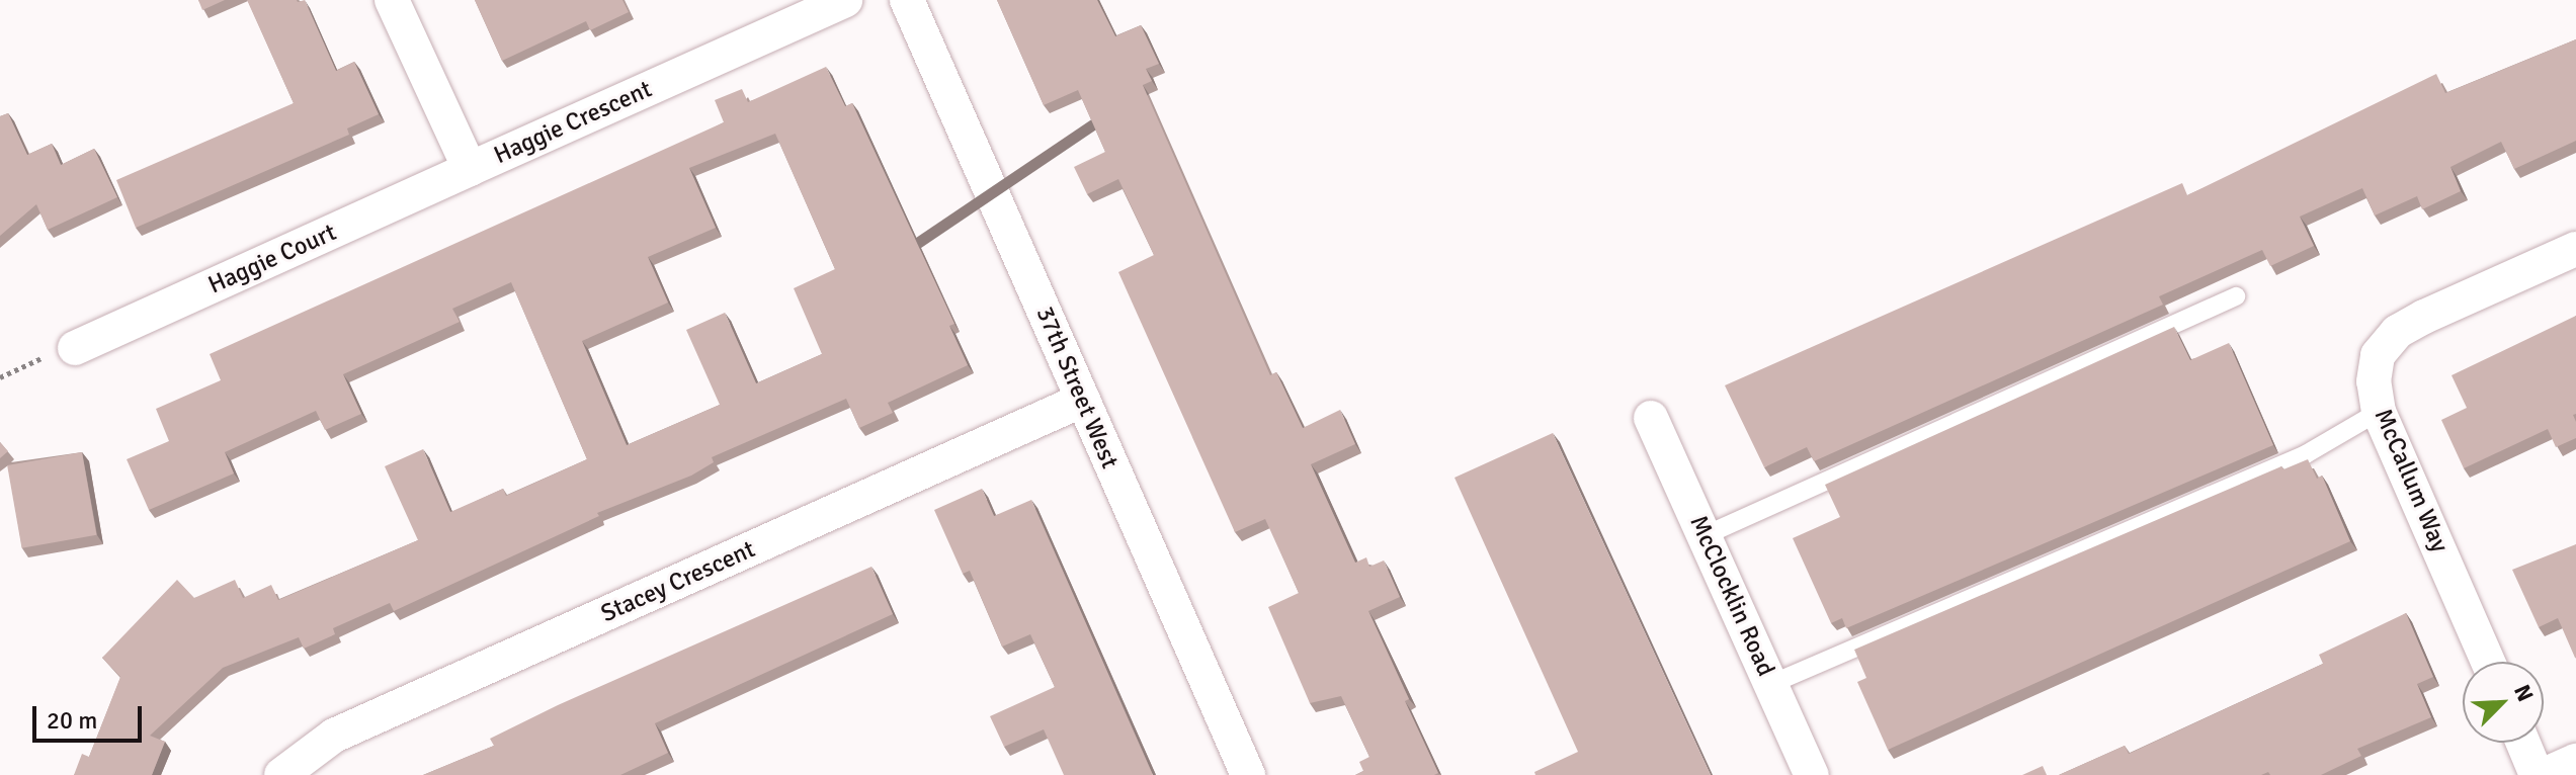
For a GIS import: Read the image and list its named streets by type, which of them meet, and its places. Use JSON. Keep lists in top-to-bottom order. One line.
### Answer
{"streets":{"street":["Haggie Crescent","Haggie Court","37th Street West","McCallum Way","Stacey Crescent","McClocklin Road"]},"crossings":[["Haggie Crescent","Haggie Court"],["37th Street West","Stacey Crescent"]],"scale_bar":"20 m","north":"top right"}
